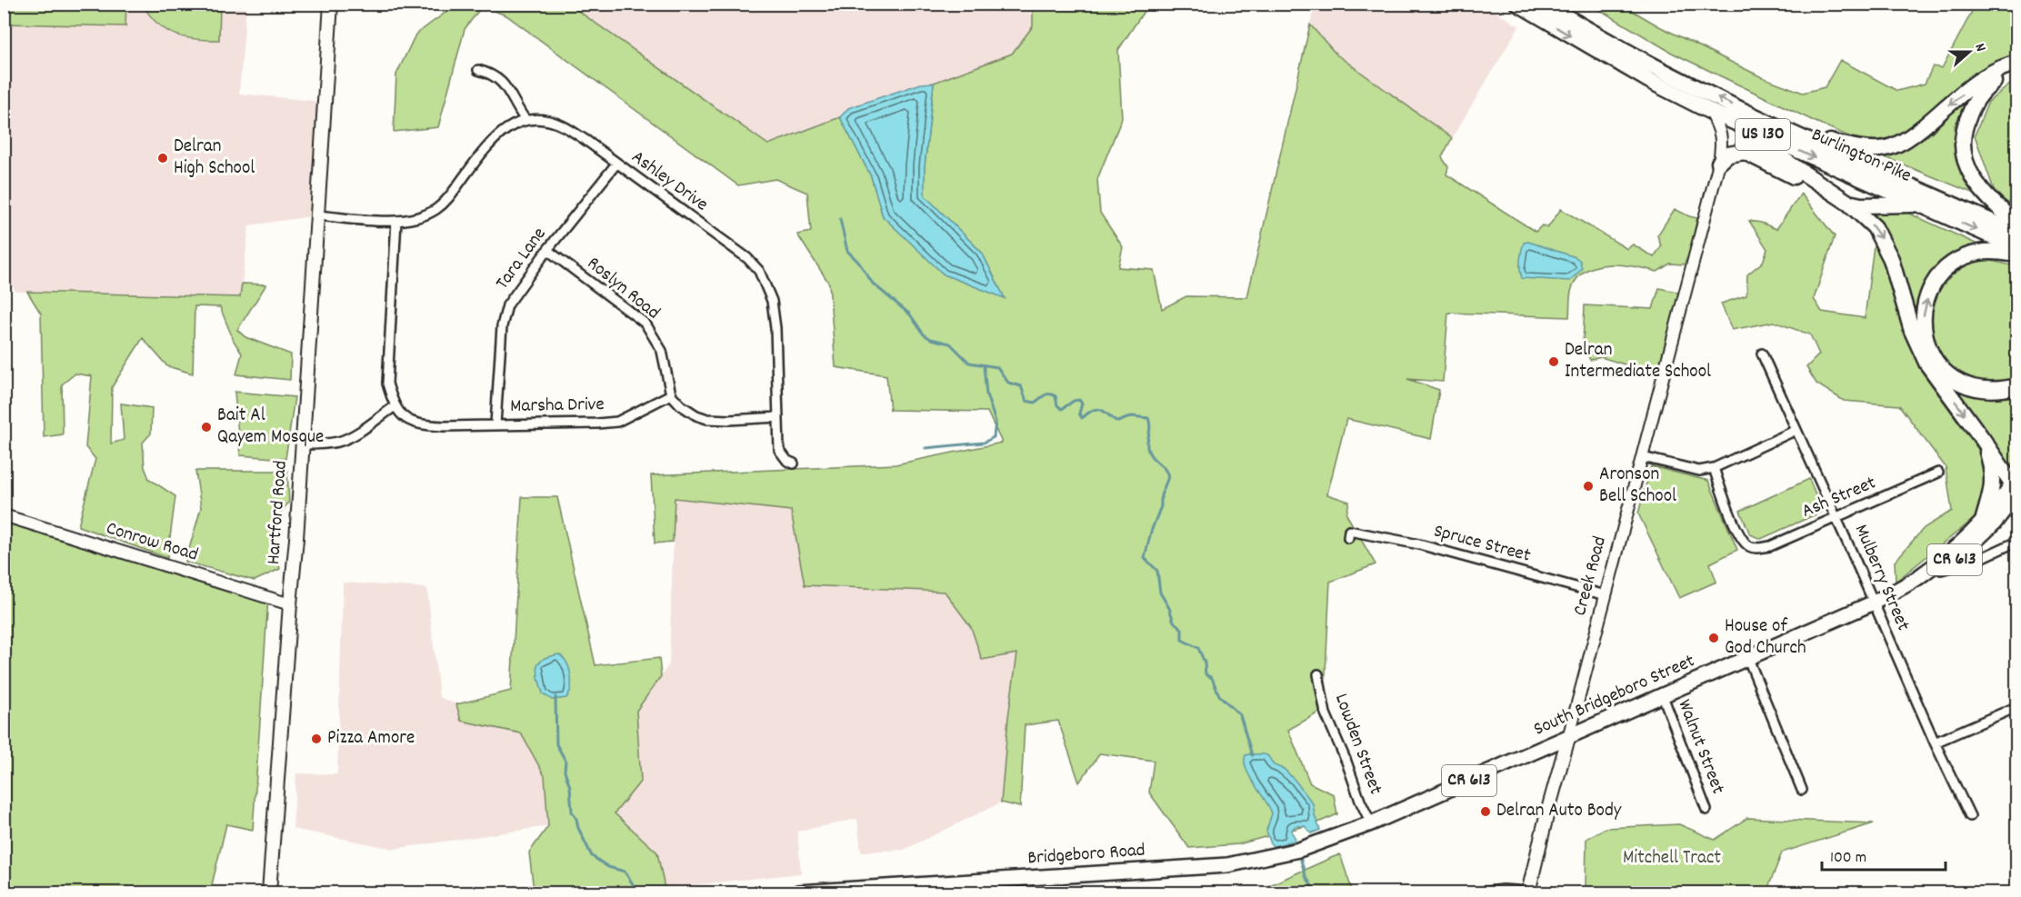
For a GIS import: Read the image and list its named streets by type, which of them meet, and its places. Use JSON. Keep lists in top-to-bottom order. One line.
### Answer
{"streets":{"highway":["US 130","Burlington Pike"],"main road":["Hartford Road","CR 613","Creek Road","South Bridgeboro Street","Bridgeboro Road"],"street":["Ashley Drive","Tara Lane","Roslyn Road","Marsha Drive","Ash Street","Conrow Road","Spruce Street","Mulberry Street","Lowden Street","Walnut Street"]},"crossings":[["Burlington Pike","Creek Road"],["Ashley Drive","Tara Lane"],["Tara Lane","Roslyn Road"],["Tara Lane","Marsha Drive"],["Roslyn Road","Marsha Drive"],["Ash Street","Mulberry Street"],["Hartford Road","Conrow Road"],["Spruce Street","Creek Road"],["Creek Road","South Bridgeboro Street"],["Mulberry Street","South Bridgeboro Street"],["South Bridgeboro Street","Lowden Street"],["South Bridgeboro Street","Walnut Street"],["South Bridgeboro Street","Bridgeboro Road"],["Lowden Street","Bridgeboro Road"]],"parks":["Mitchell Tract"],"places":["Delran High School","Delran Intermediate School","Bait Al Qayem Mosque","Aronson Bell School","House of God Church","Pizza Amore","Delran Auto Body"],"scale_bar":"100 m","north":"right"}
